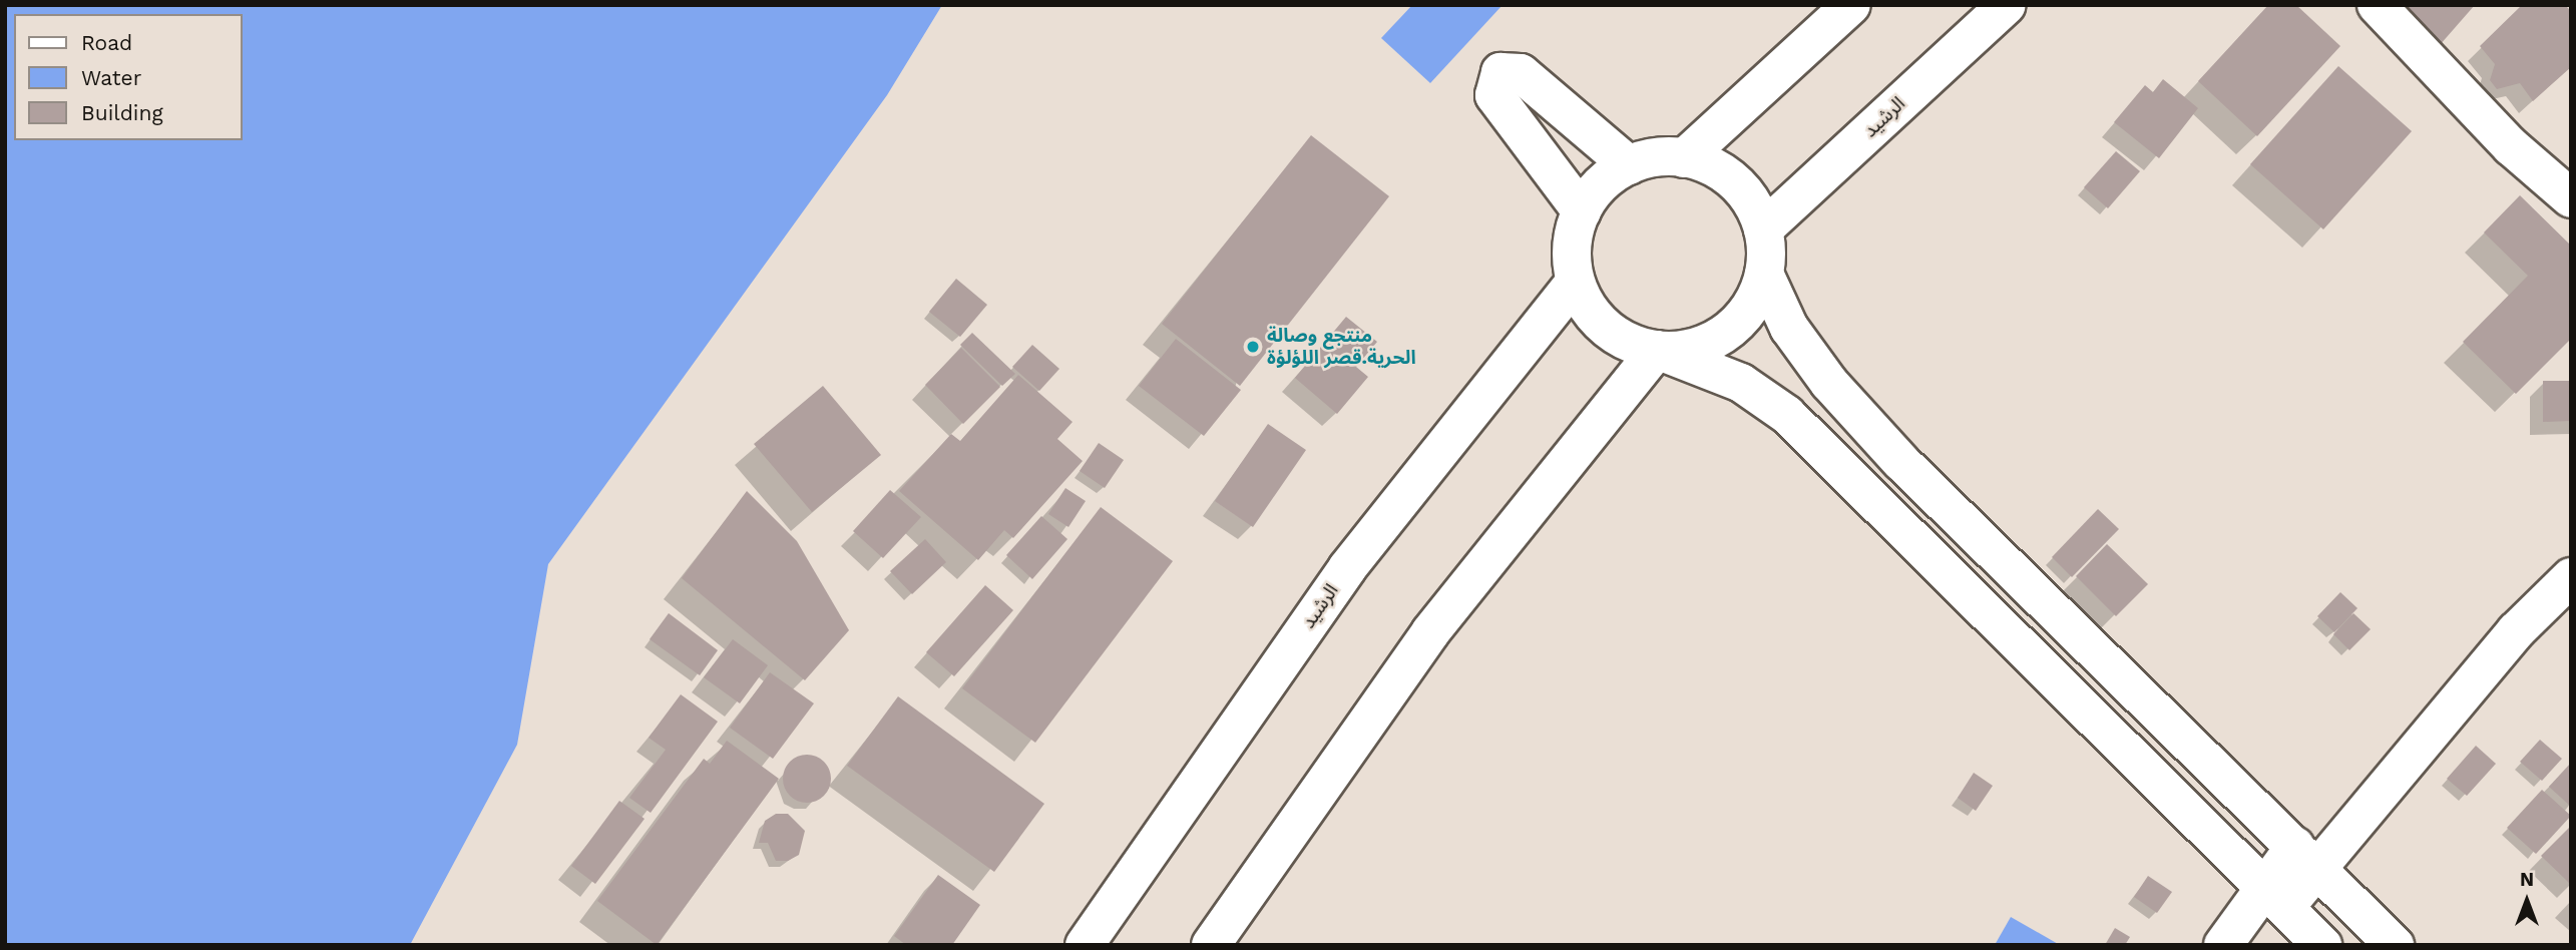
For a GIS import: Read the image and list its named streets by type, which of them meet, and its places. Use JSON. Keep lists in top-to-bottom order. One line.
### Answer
{"streets":{"street":["الرشيد"]},"places":["منتجع وصالة الحرية.قصر اللؤلؤة"],"legend":["Road","Water","Building"],"north":"top"}
